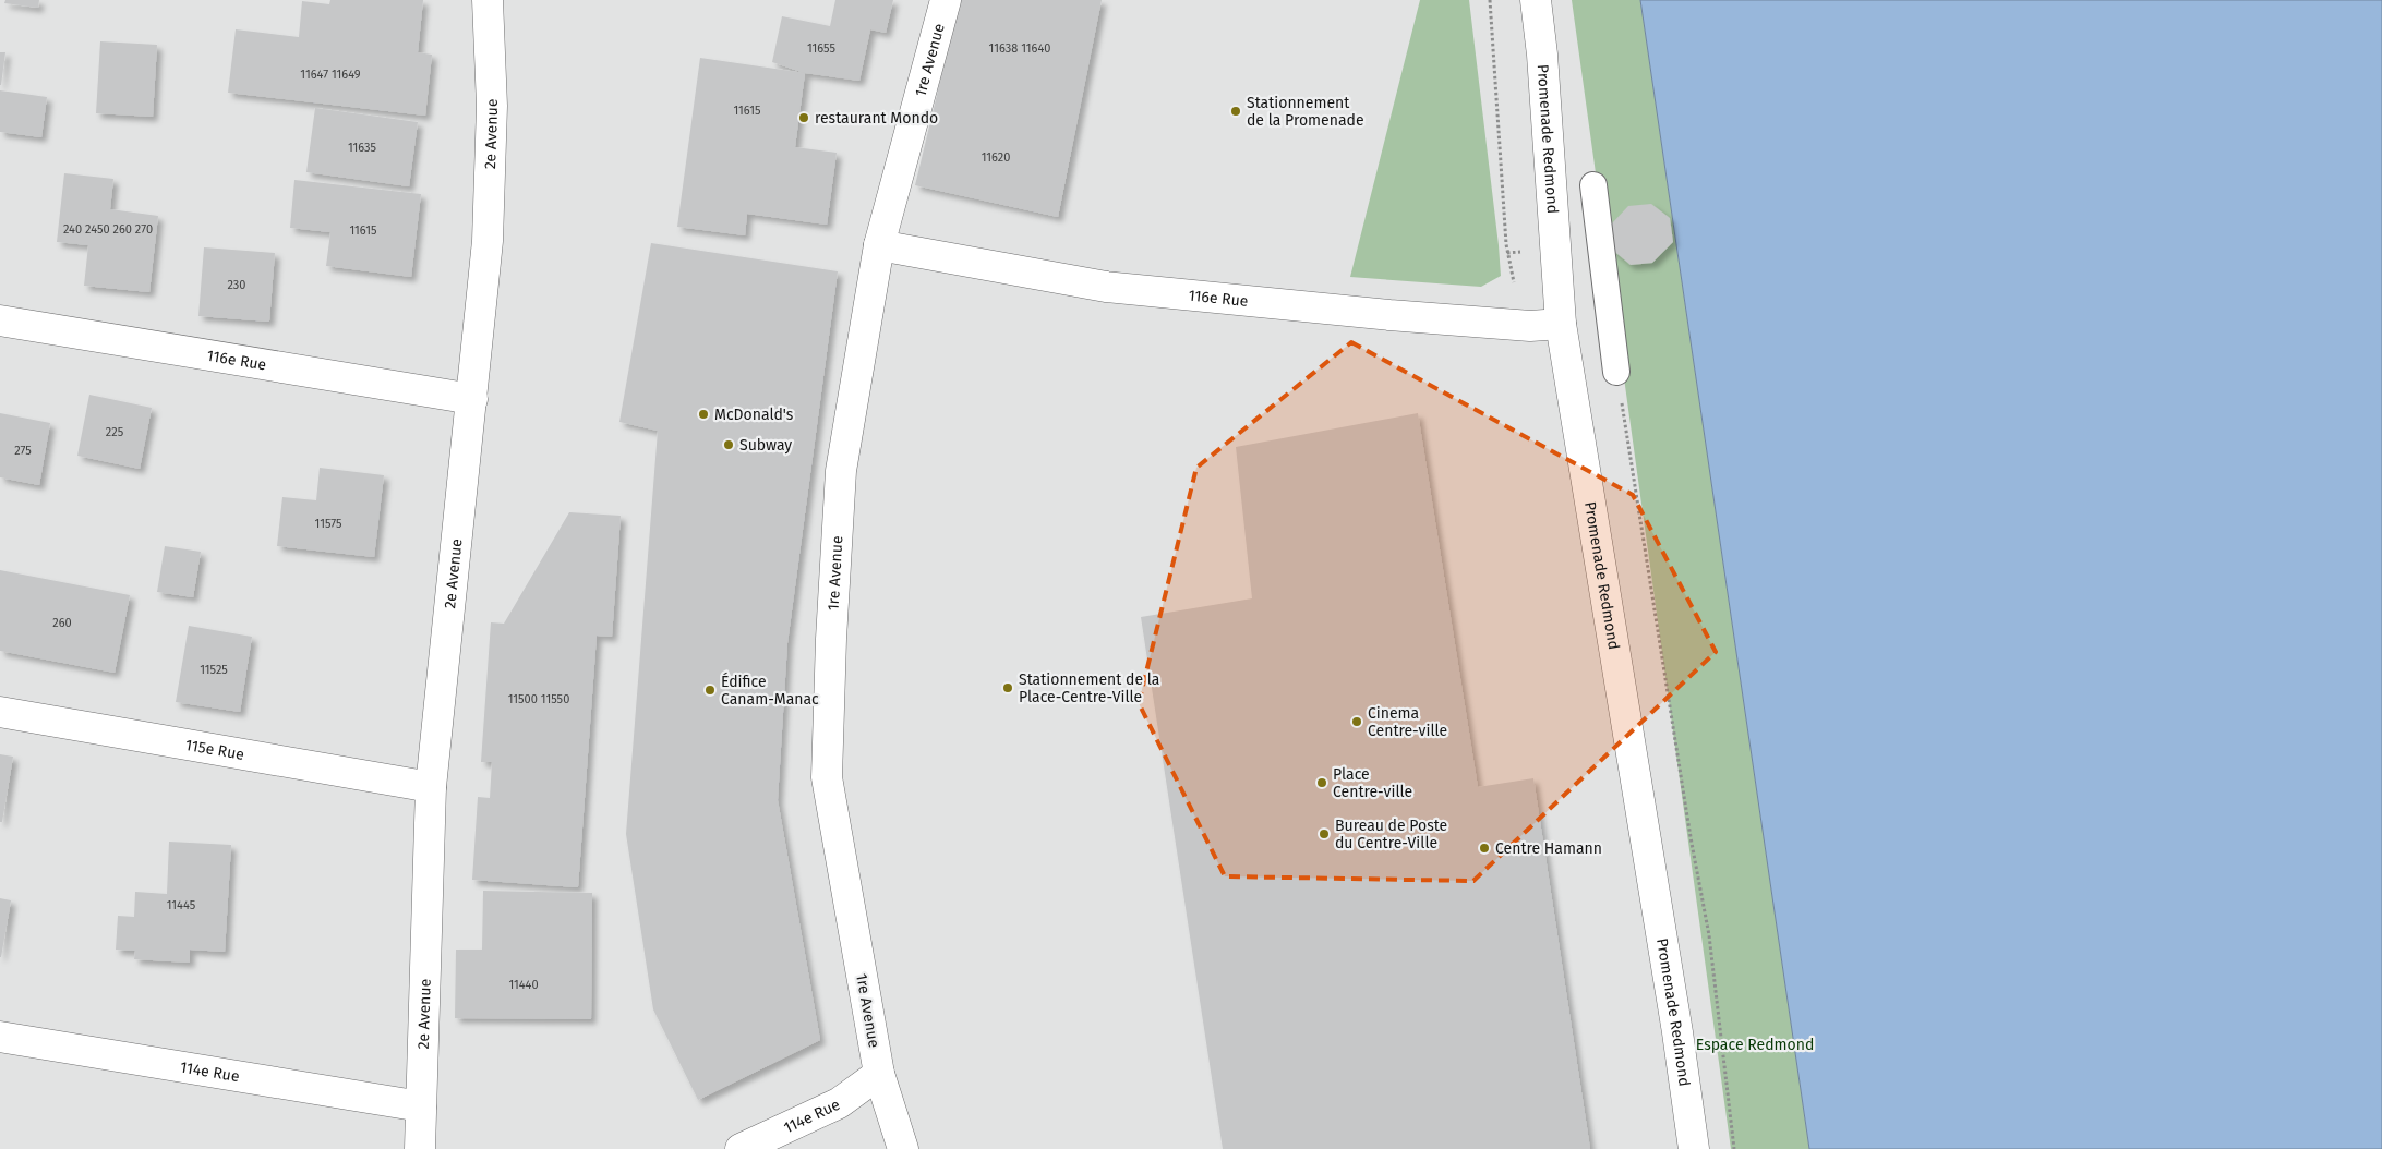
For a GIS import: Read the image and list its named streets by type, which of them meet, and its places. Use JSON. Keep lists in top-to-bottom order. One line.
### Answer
{"streets":{"street":["1re Avenue","2e Avenue","Promenade Redmond","116e Rue","115e Rue","114e Rue"]},"crossings":[["1re Avenue","116e Rue"],["1re Avenue","114e Rue"],["2e Avenue","116e Rue"],["2e Avenue","115e Rue"],["2e Avenue","114e Rue"],["Promenade Redmond","116e Rue"]],"parks":["Espace Redmond"],"places":["Stationnement de la Promenade","restaurant Mondo","McDonald's","Subway","Stationnement de la Place-Centre-Ville","Édifice Canam-Manac","Cinema Centre-ville","Place Centre-ville","Bureau de Poste du Centre-Ville","Centre Hamann"],"house_numbers":["11655","11638 11640","11647 11649","11615","11635","11620","240 2450 260 270","11615","230","225","275","11575","260","11525","11500 11550","11445","11440"]}
